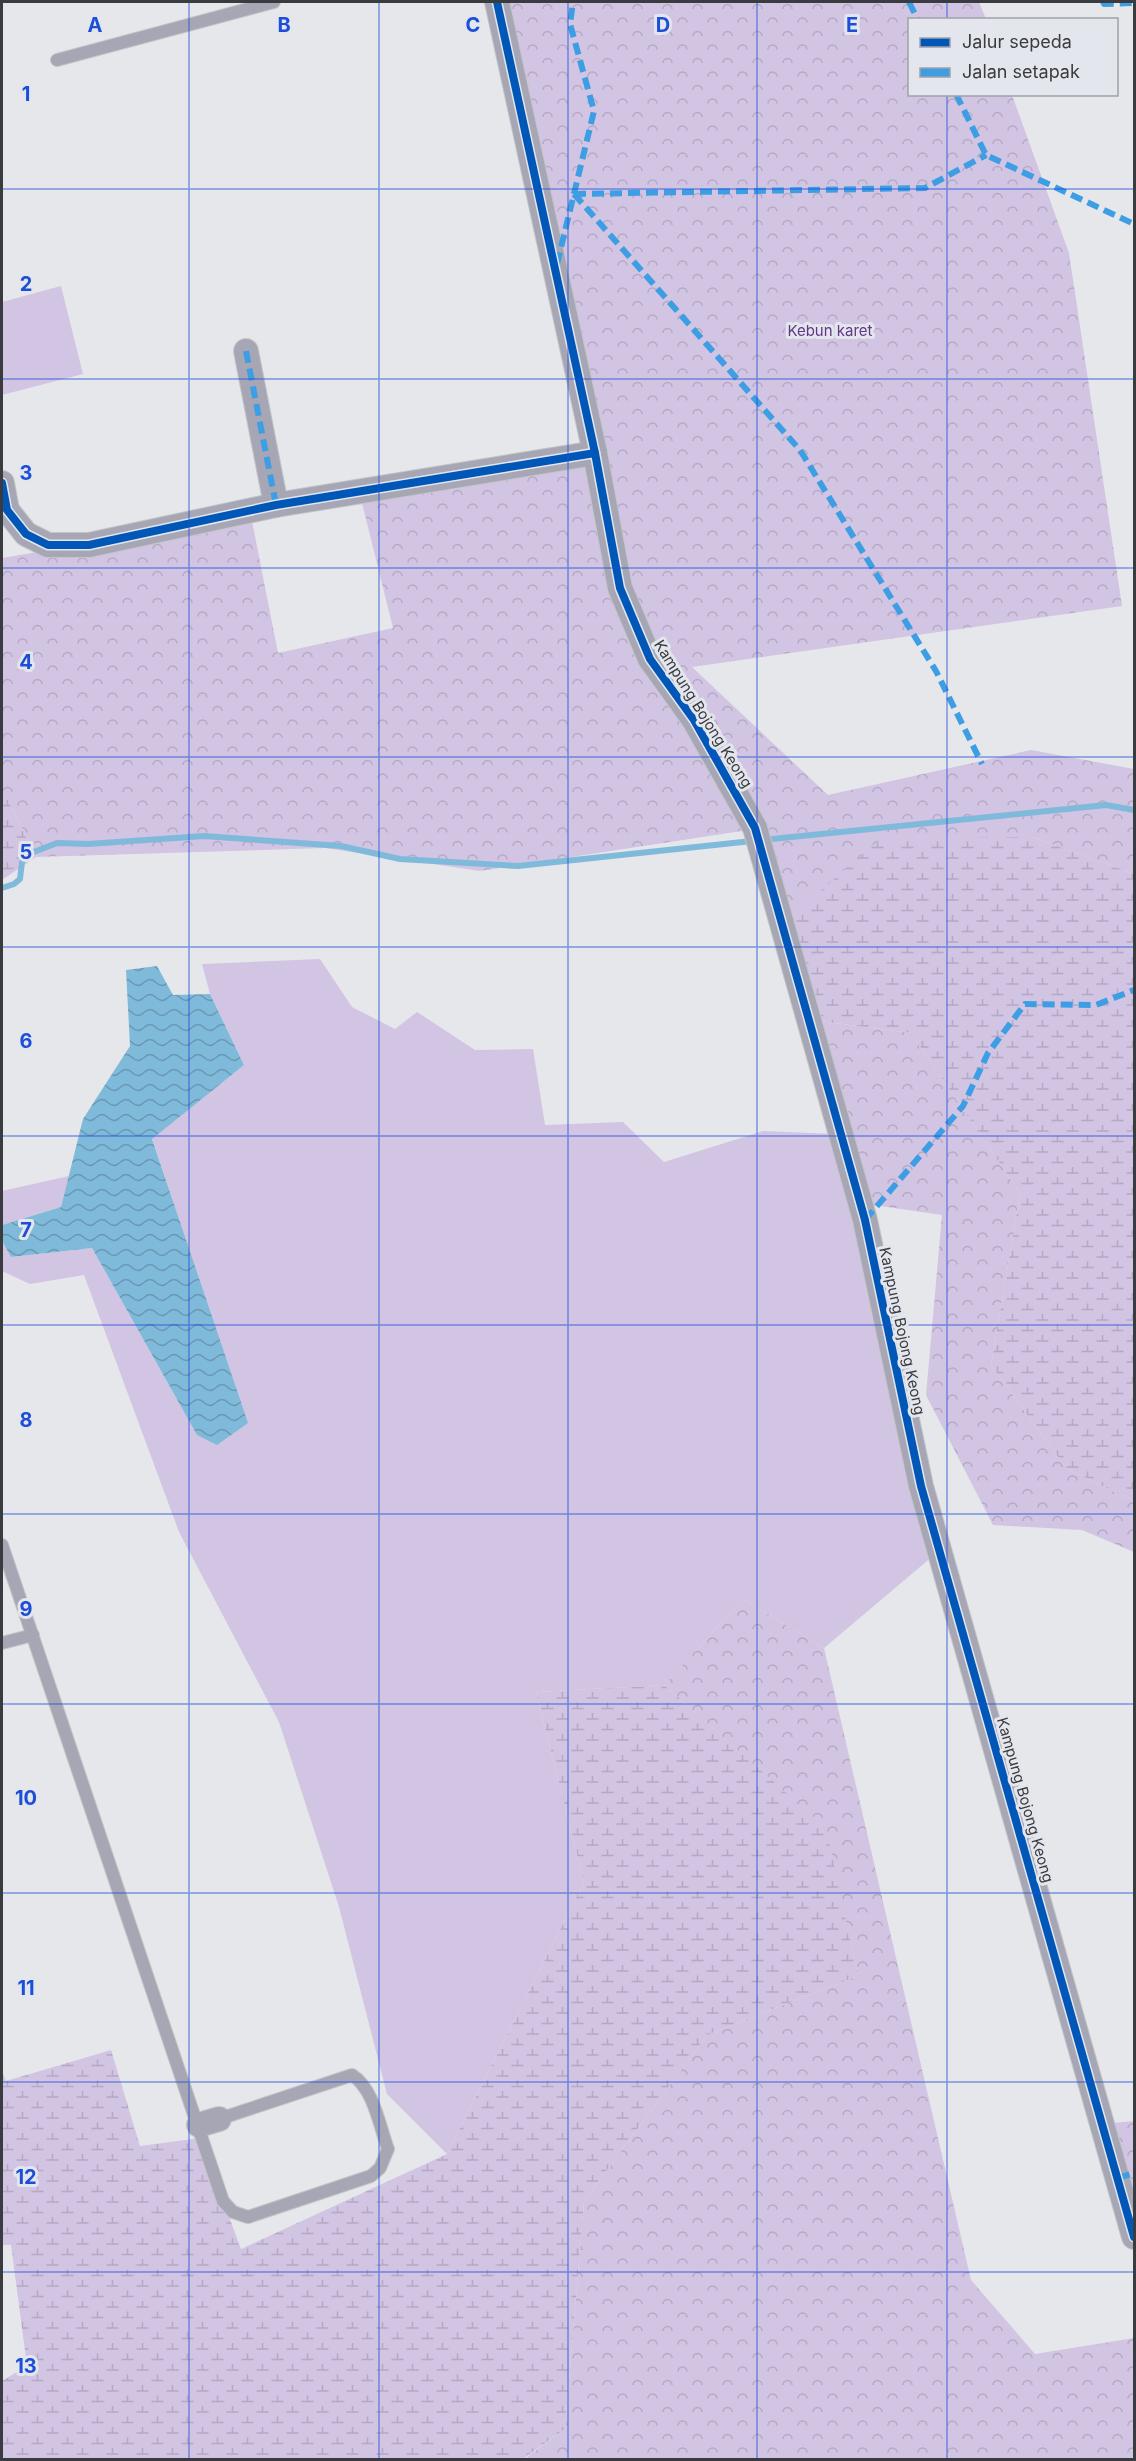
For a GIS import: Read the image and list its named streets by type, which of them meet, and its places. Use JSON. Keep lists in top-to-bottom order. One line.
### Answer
{"streets":{"street":["Kampung Bojong Keong"]},"parks":["Kebun karet"],"legend":["Jalur sepeda","Jalan setapak"],"grid":{"columns":["A","B","C","D","E"],"rows":["1","2","3","4","5","6","7","8","9","10","11","12","13"]}}
